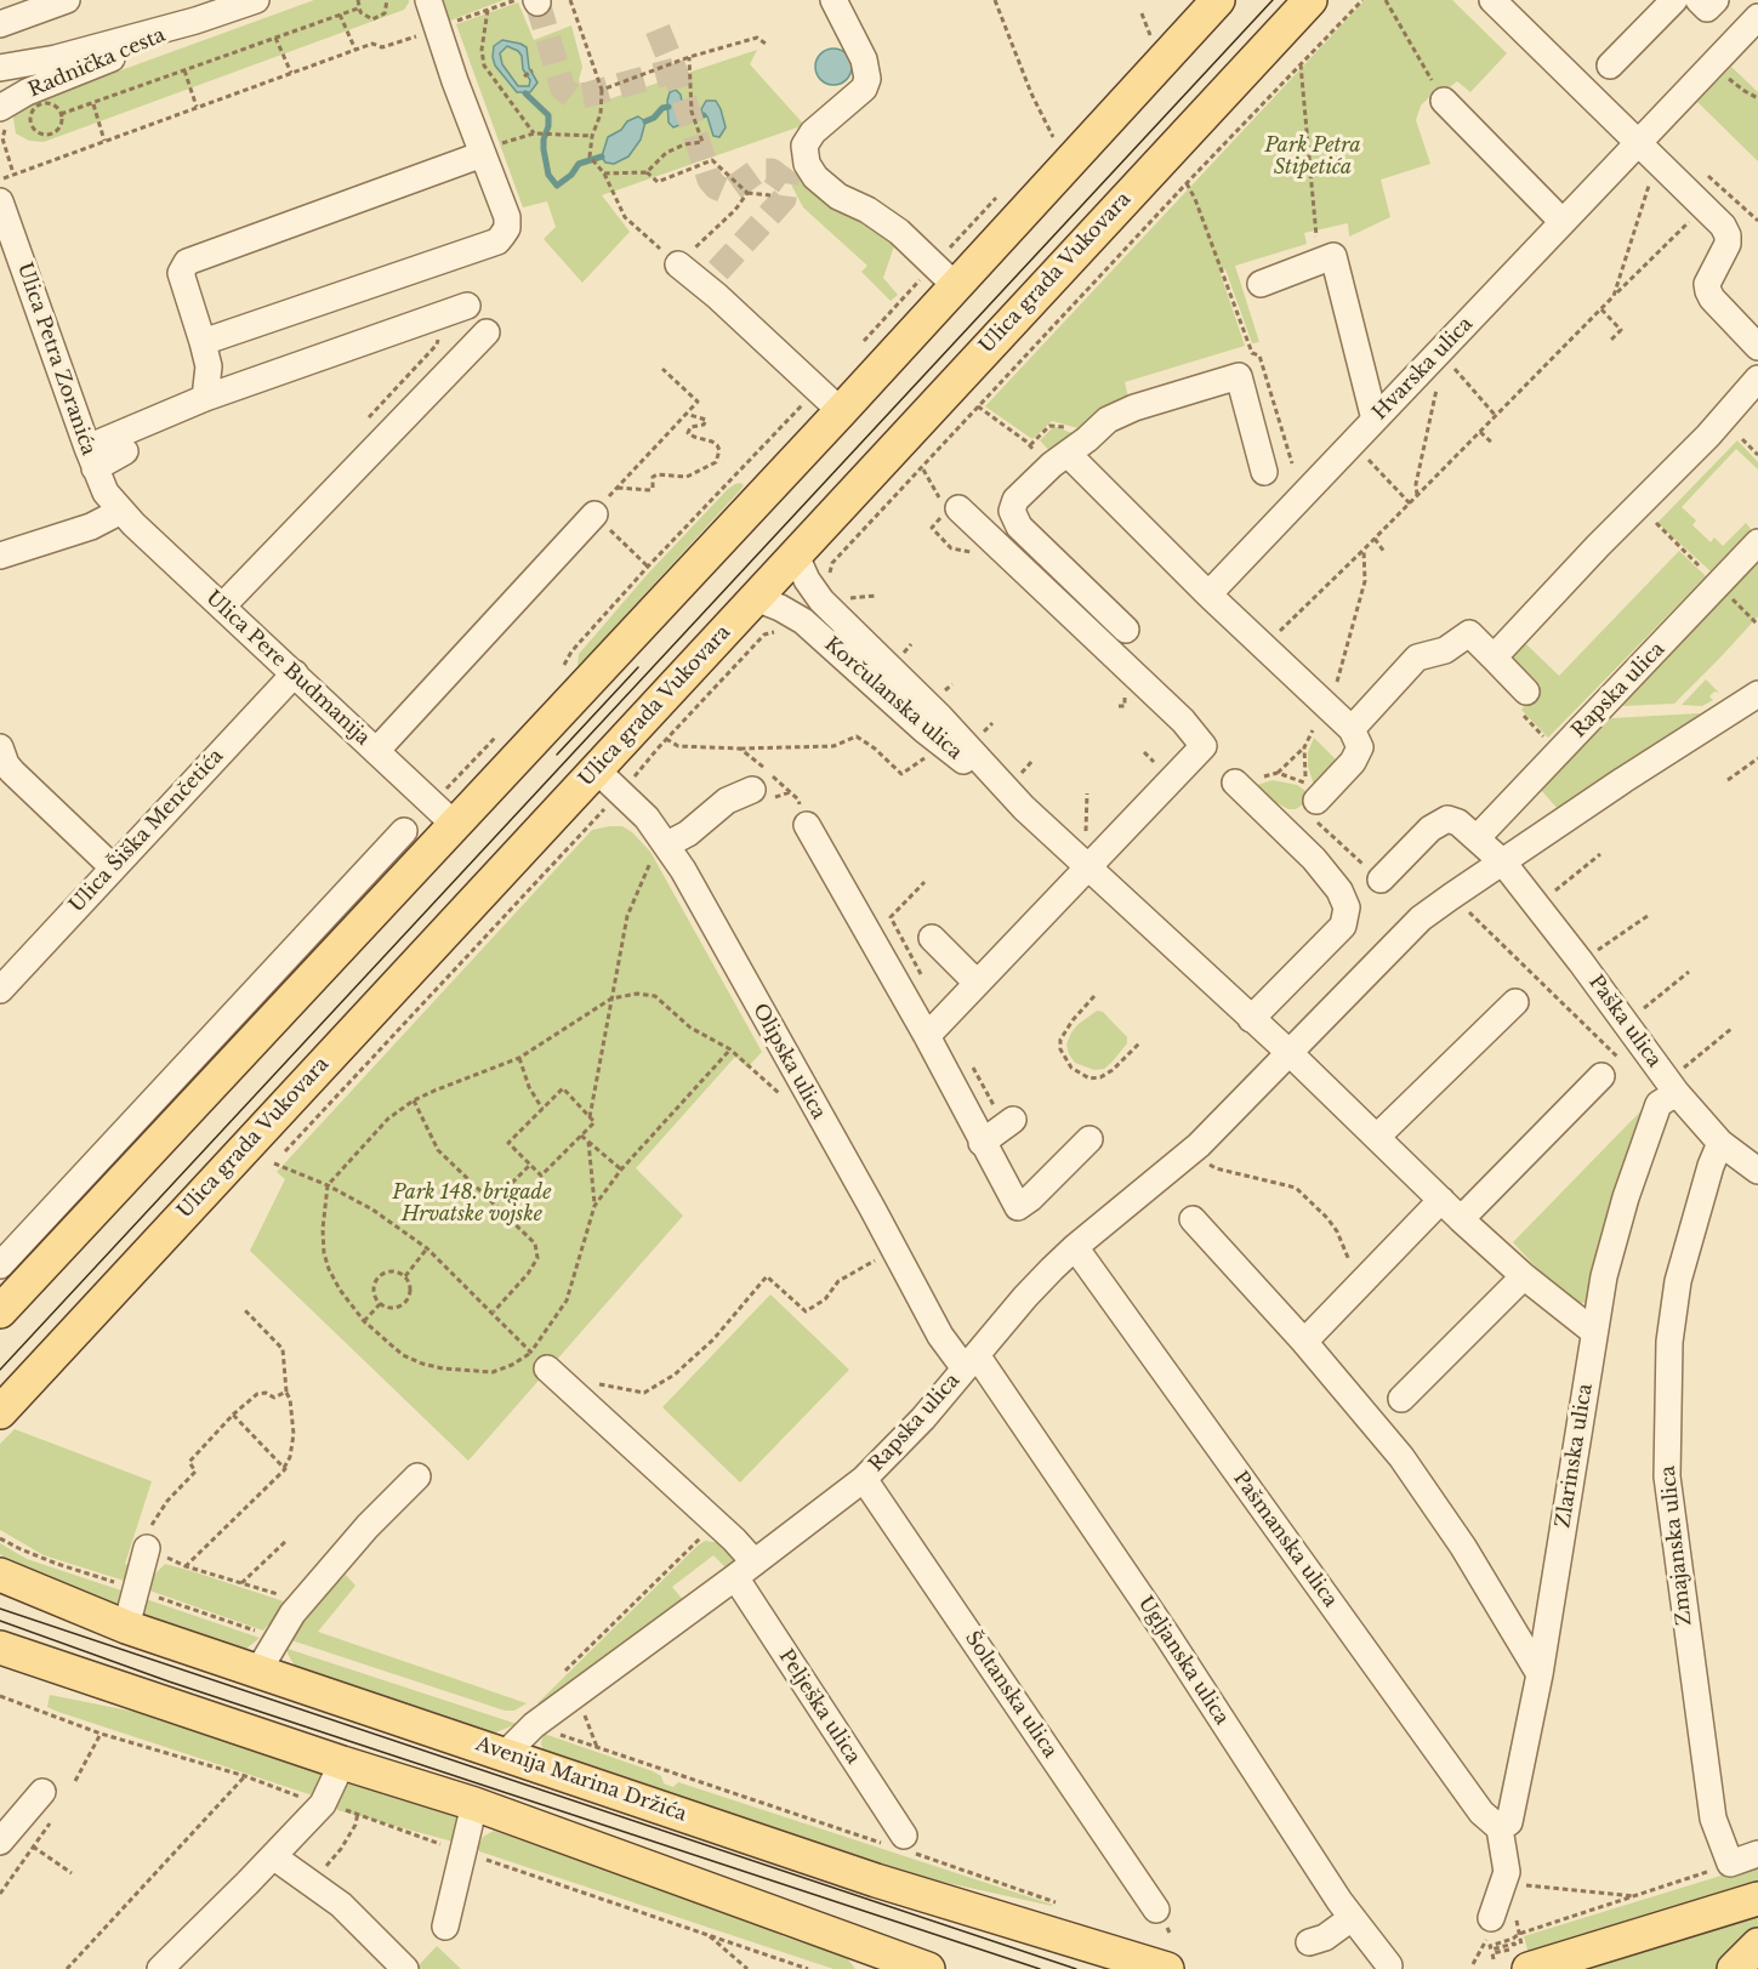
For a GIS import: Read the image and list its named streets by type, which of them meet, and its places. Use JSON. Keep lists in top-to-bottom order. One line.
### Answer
{"streets":{"main road":["Ulica grada Vukovara","Avenija Marina Držića"],"street":["Radnička cesta","Ulica Petra Zoranića","Hvarska ulica","Ulica Pere Budmanija","Rapska ulica","Korčulanska ulica","Ulica Šiška Menčetića","Paška ulica","Olipska ulica","Zlarinska ulica","Pašmanska ulica","Zmajanska ulica","Ugljanska ulica","Šoltanska ulica","Pelješka ulica"]},"crossings":[["Ulica grada Vukovara","Korčulanska ulica"],["Ulica grada Vukovara","Olipska ulica"],["Ulica Petra Zoranića","Ulica Pere Budmanija"],["Ulica Pere Budmanija","Ulica Šiška Menčetića"],["Rapska ulica","Korčulanska ulica"],["Rapska ulica","Paška ulica"],["Rapska ulica","Olipska ulica"],["Rapska ulica","Pašmanska ulica"],["Rapska ulica","Ugljanska ulica"],["Rapska ulica","Šoltanska ulica"],["Rapska ulica","Pelješka ulica"],["Rapska ulica","Avenija Marina Držića"],["Paška ulica","Zlarinska ulica"],["Paška ulica","Zmajanska ulica"],["Olipska ulica","Ugljanska ulica"],["Zlarinska ulica","Pašmanska ulica"]],"parks":["Park Petra Stipetića","Park 148. brigade Hrvatske vojske"]}
